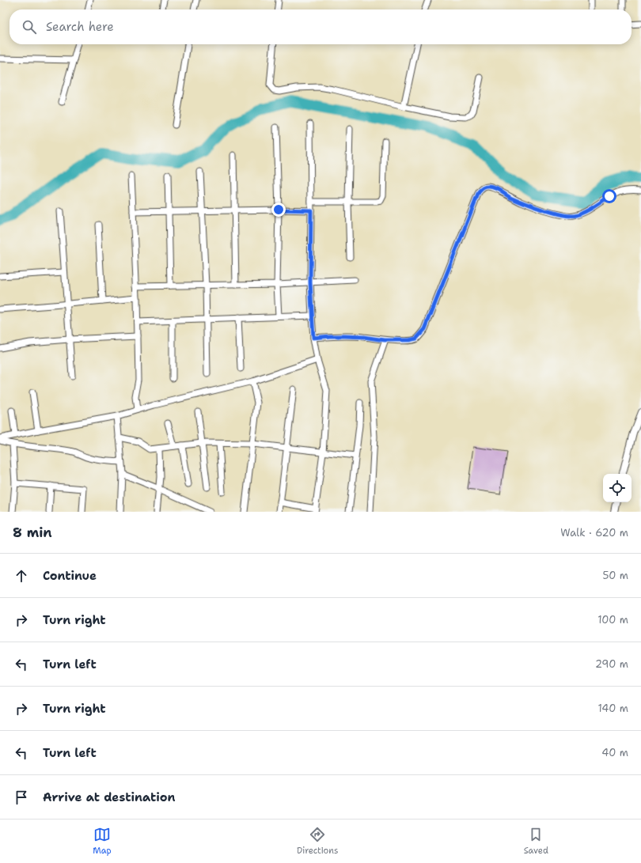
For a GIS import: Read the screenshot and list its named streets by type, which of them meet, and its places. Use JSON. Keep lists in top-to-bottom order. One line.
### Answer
{"page":{"search":"Search here","heading":["8 min","Walk · 620 m"],"list":[["Continue","50 m"],["Turn right","100 m"],["Turn left","290 m"],["Turn right","140 m"],["Turn left","40 m"],"Arrive at destination"],"nav":["Map","Directions","Saved"]}}
